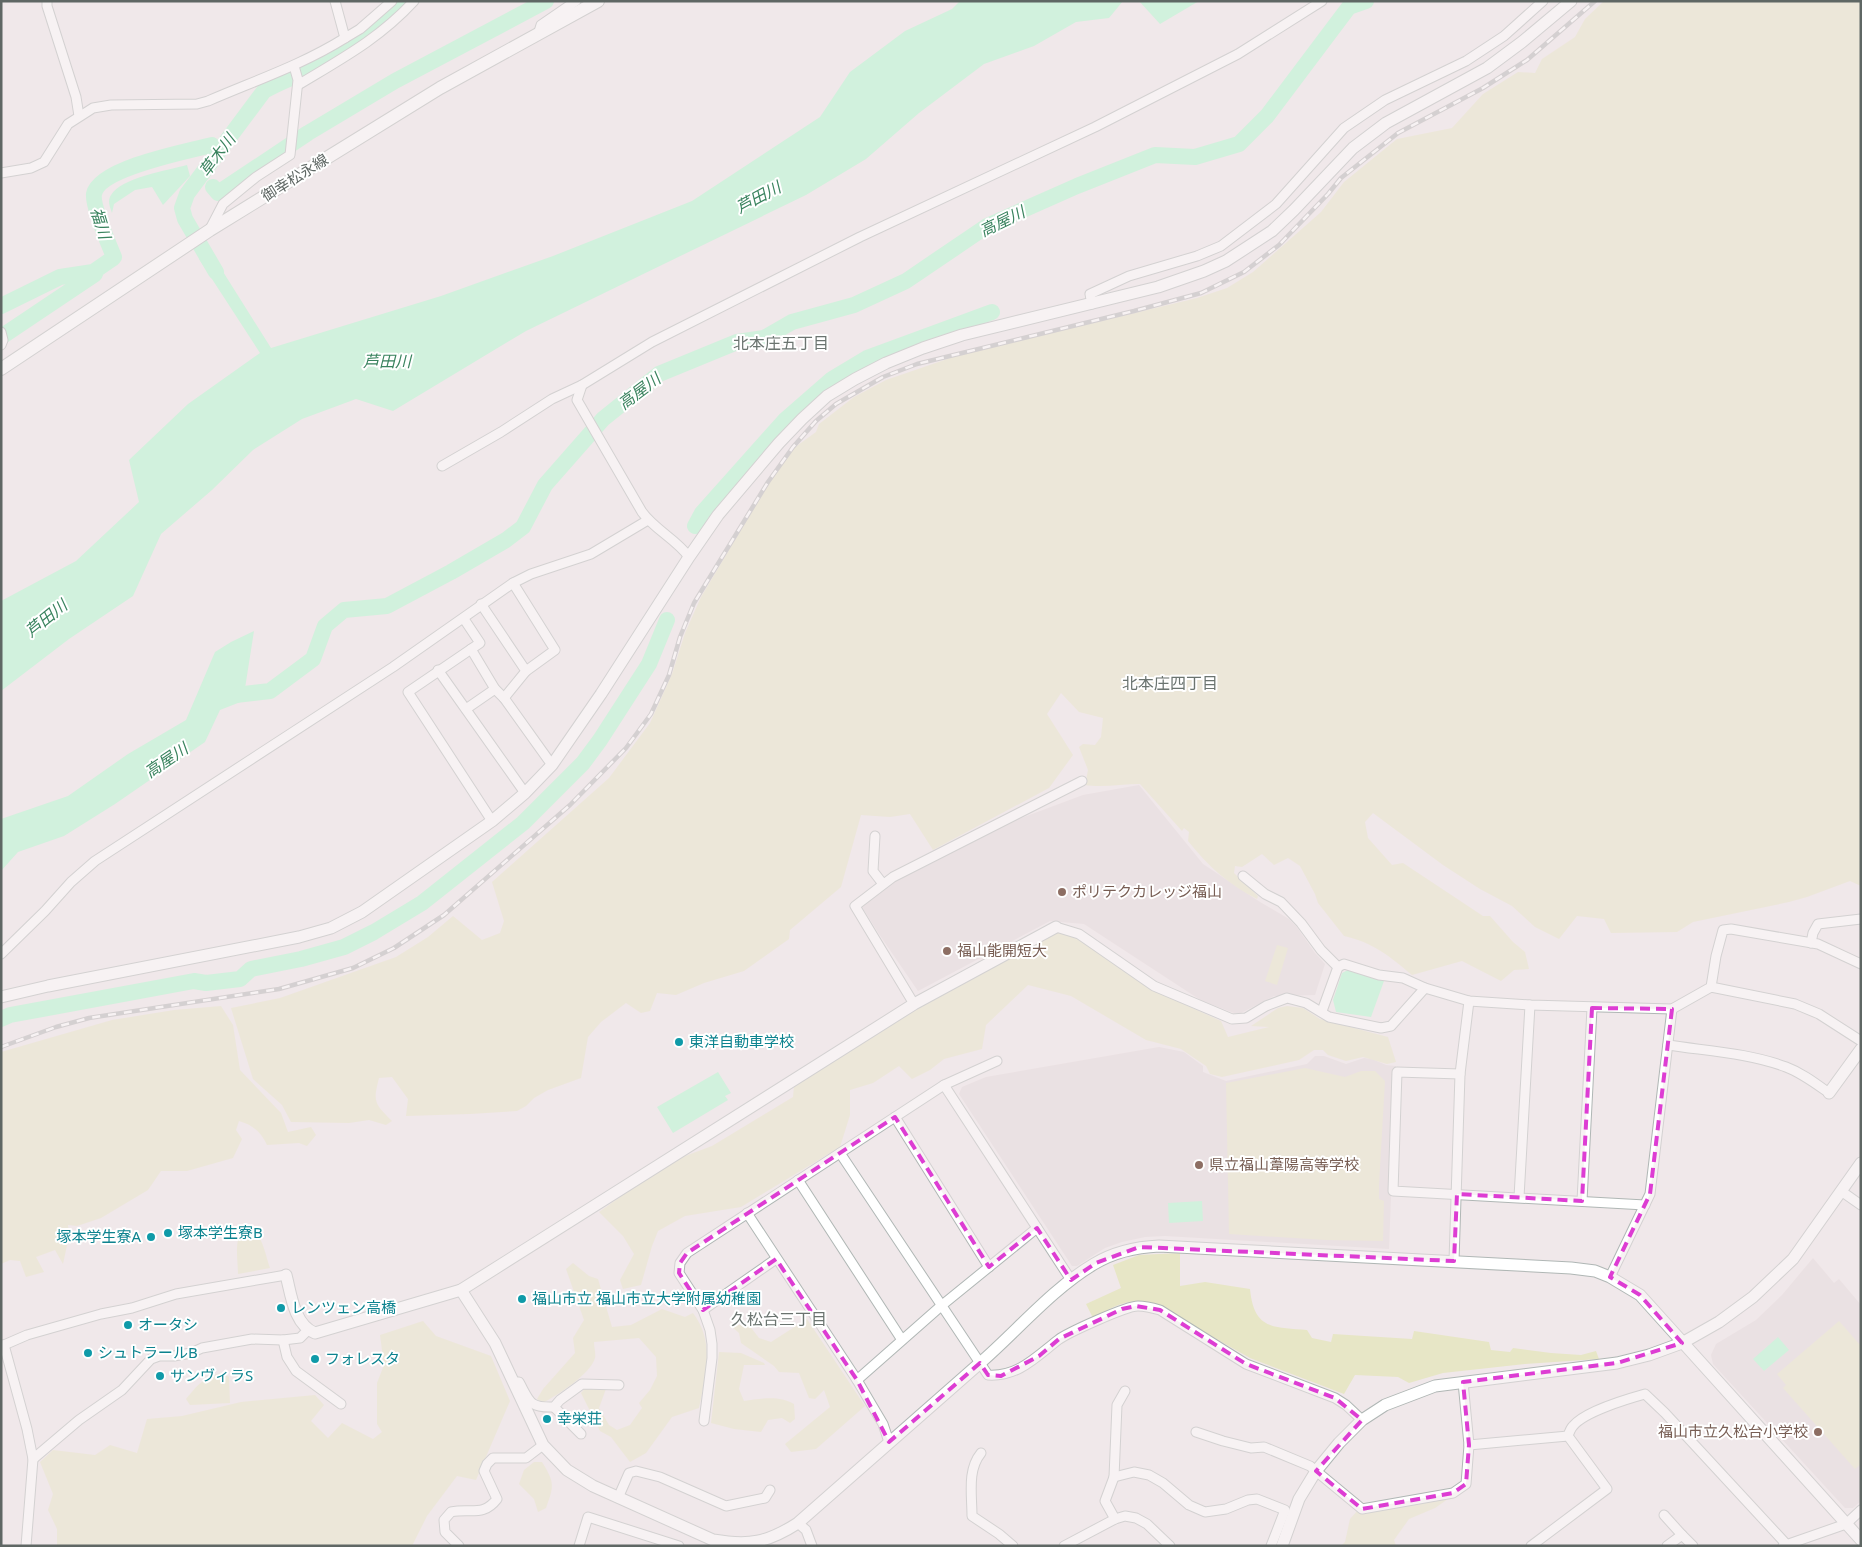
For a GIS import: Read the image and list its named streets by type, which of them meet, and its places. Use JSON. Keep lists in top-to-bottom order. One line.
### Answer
{"streets":{"main road":["御幸松永線"]},"districts":["北本庄五丁目","北本庄四丁目","久松台三丁目"],"water":["草木川","芦田川","高屋川","福川"],"places":["ポリテクカレッジ福山","福山能開短大","東洋自動車学校","県立福山葦陽高等学校","塚本学生寮B","塚本学生寮A","福山市立 福山市立大学附属幼稚園","レンツェン高橋","オータシ","シュトラールB","フォレスタ","サンヴィラS","幸栄荘","福山市立久松台小学校"]}
